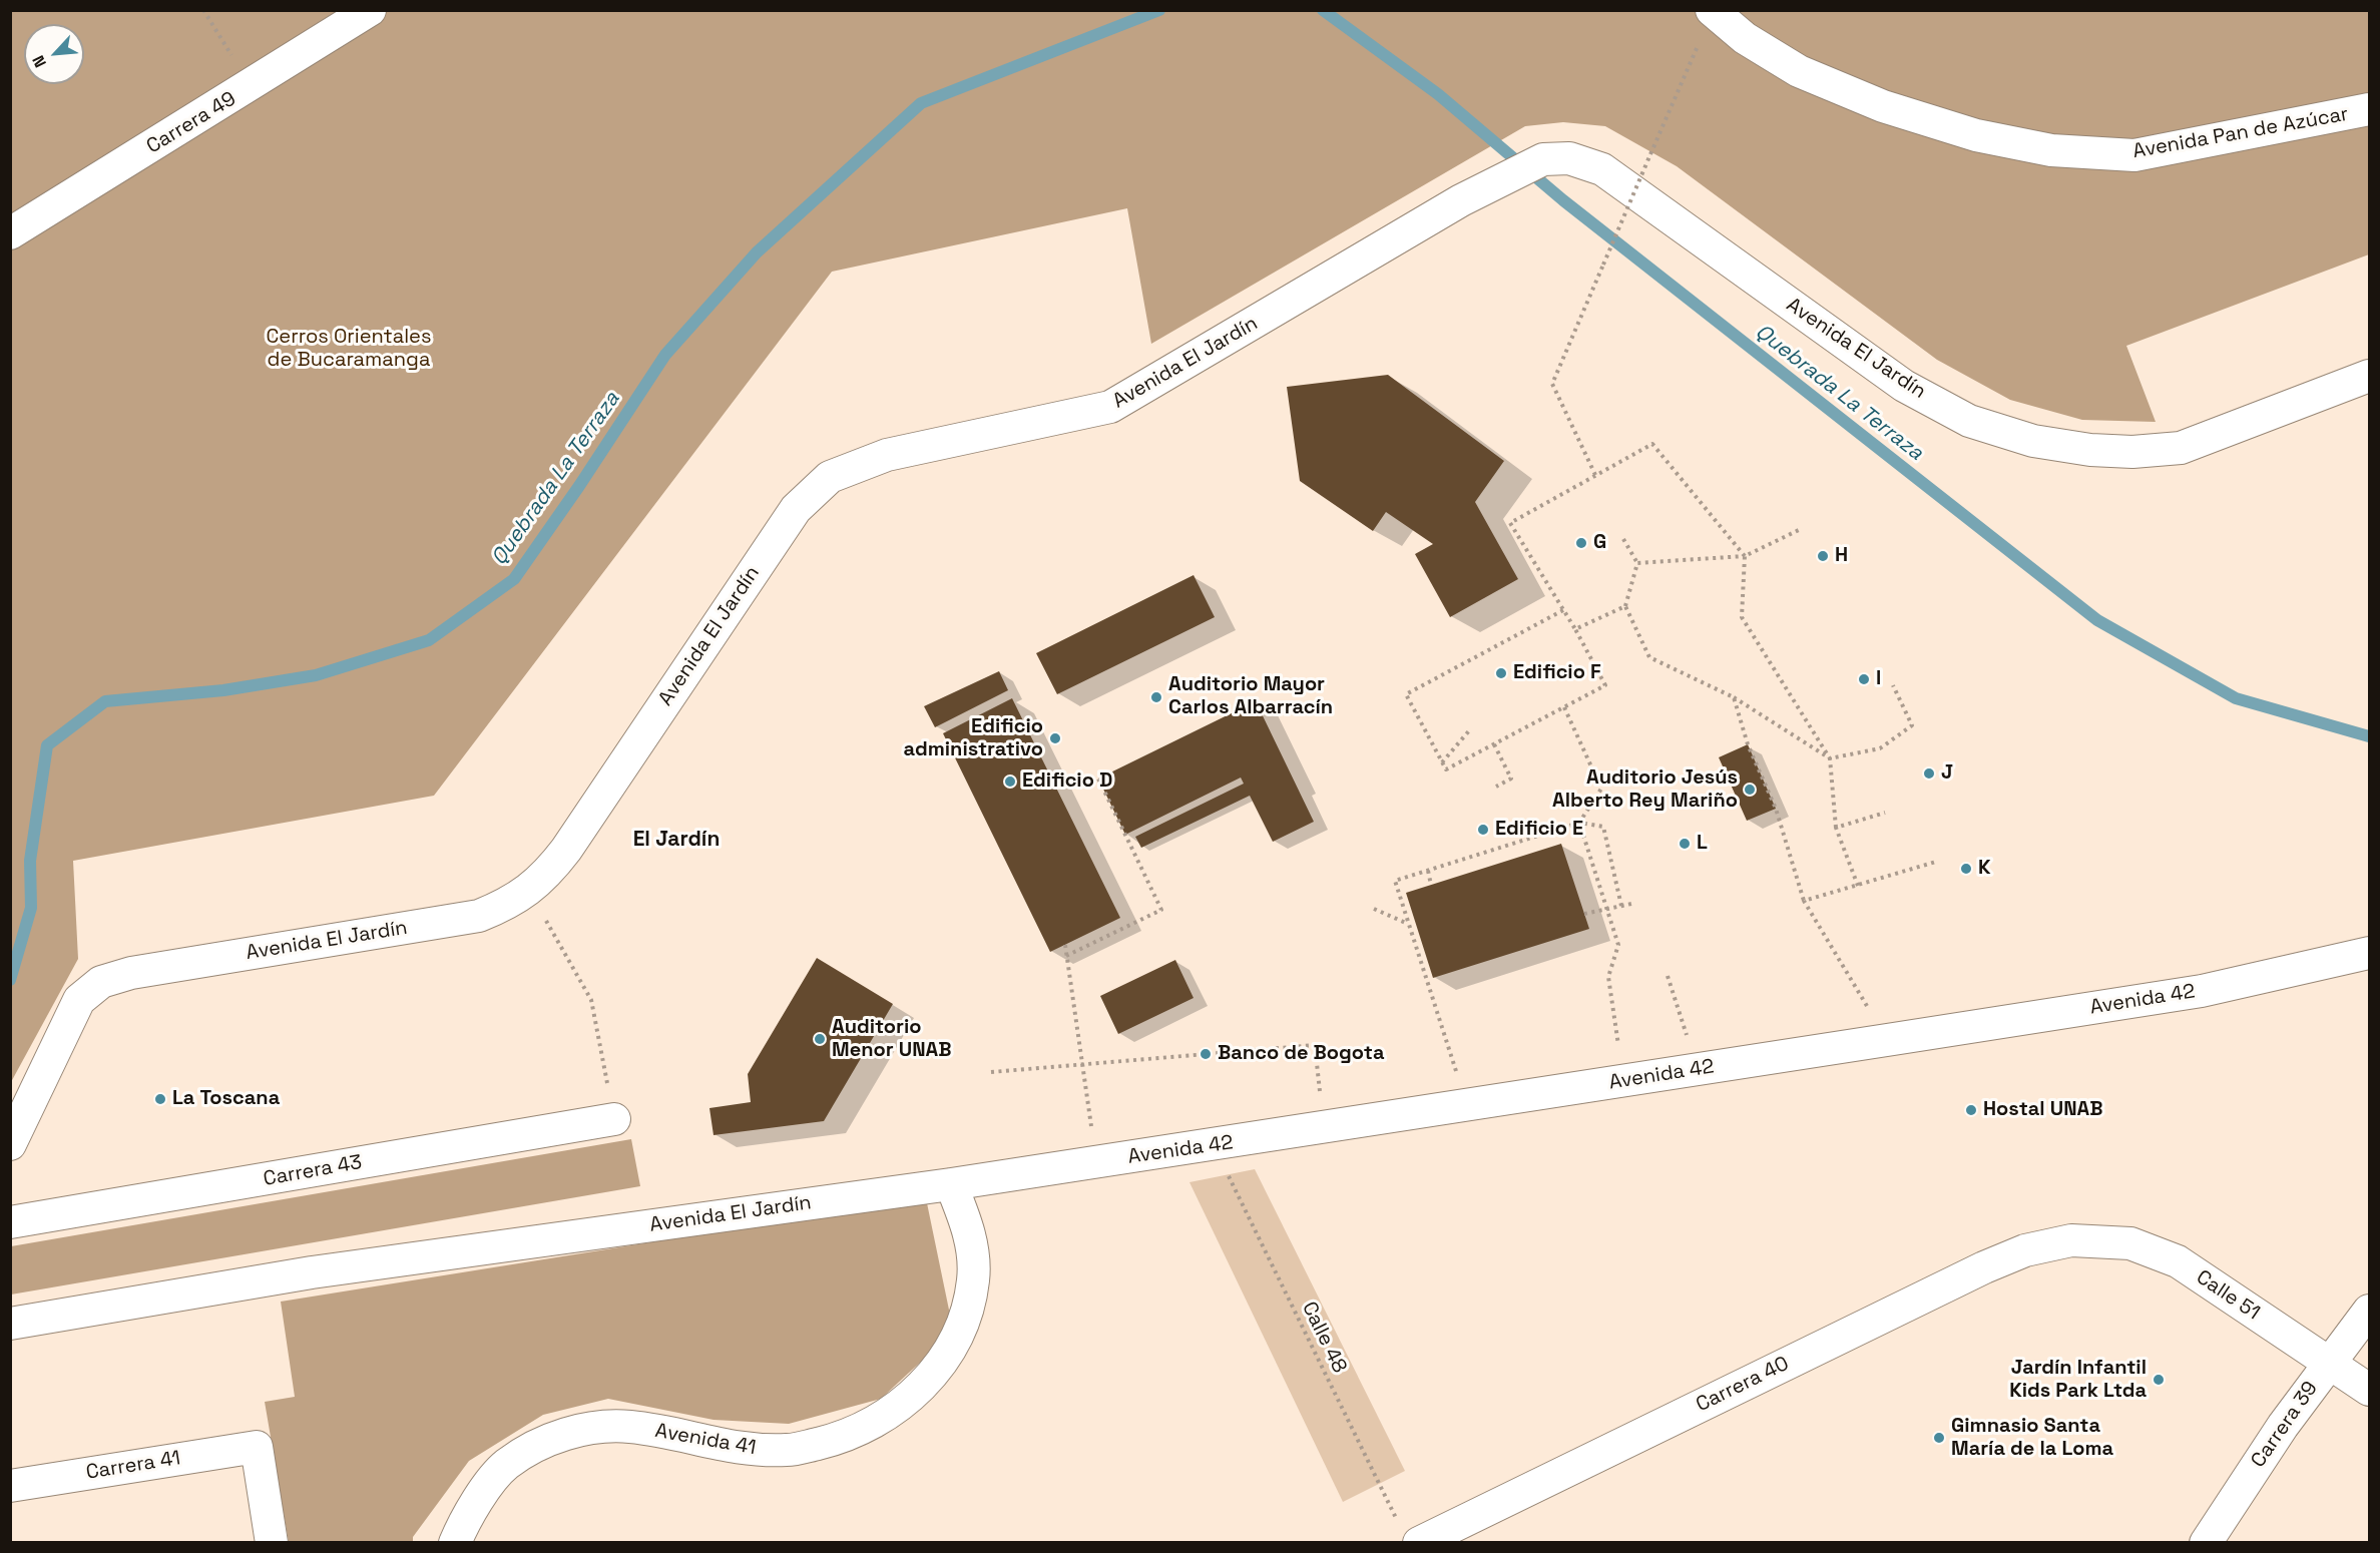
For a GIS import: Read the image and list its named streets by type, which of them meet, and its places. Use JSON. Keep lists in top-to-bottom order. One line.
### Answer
{"streets":{"street":["Carrera 49","Avenida Pan de Azúcar","Avenida El Jardín","Avenida 42","Carrera 43","Calle 51","Carrera 40","Carrera 39","Avenida 41","Carrera 41"],"path":["Calle 48"]},"crossings":[["Avenida El Jardín","Avenida 42"],["Avenida El Jardín","Avenida 41"],["Avenida 42","Calle 48"],["Avenida 42","Avenida 41"],["Calle 51","Carrera 40"],["Calle 51","Carrera 39"],["Calle 48","Carrera 40"]],"districts":["El Jardín"],"water":["Quebrada La Terraza"],"parks":["Cerros Orientales de Bucaramanga"],"places":["G","H","Edificio F","I","Auditorio Mayor Carlos Albarracín","Edificio administrativo","J","Edificio D","Auditorio Jesús Alberto Rey Mariño","Edificio E","L","K","Auditorio Menor UNAB","Banco de Bogota","La Toscana","Hostal UNAB","Jardín Infantil Kids Park Ltda","Gimnasio Santa María de la Loma"],"north":"bottom left"}
